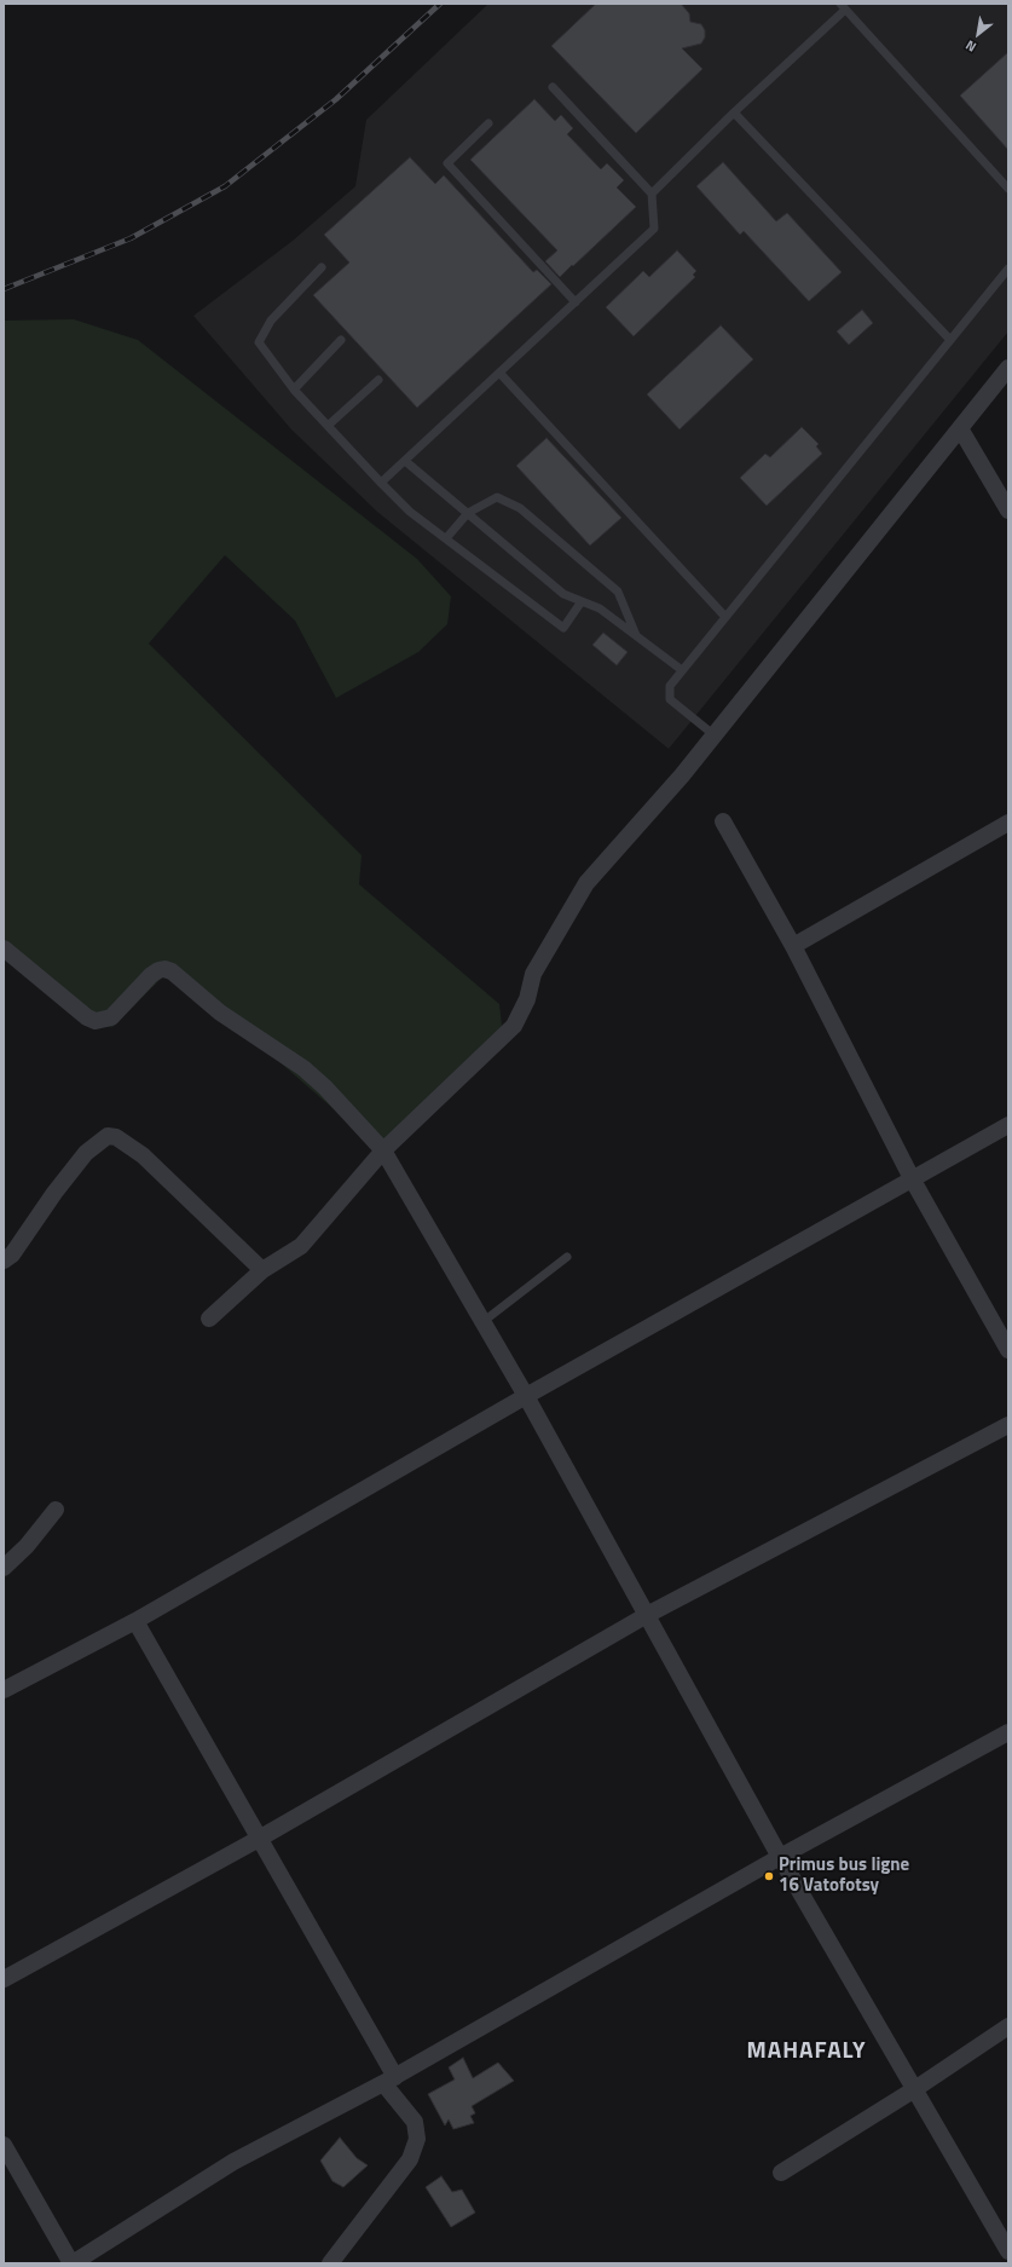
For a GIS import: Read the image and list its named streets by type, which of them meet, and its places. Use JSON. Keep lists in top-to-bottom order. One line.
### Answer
{"districts":["MAHAFALY"],"places":["Primus bus ligne 16 Vatofotsy"],"north":"bottom left"}
